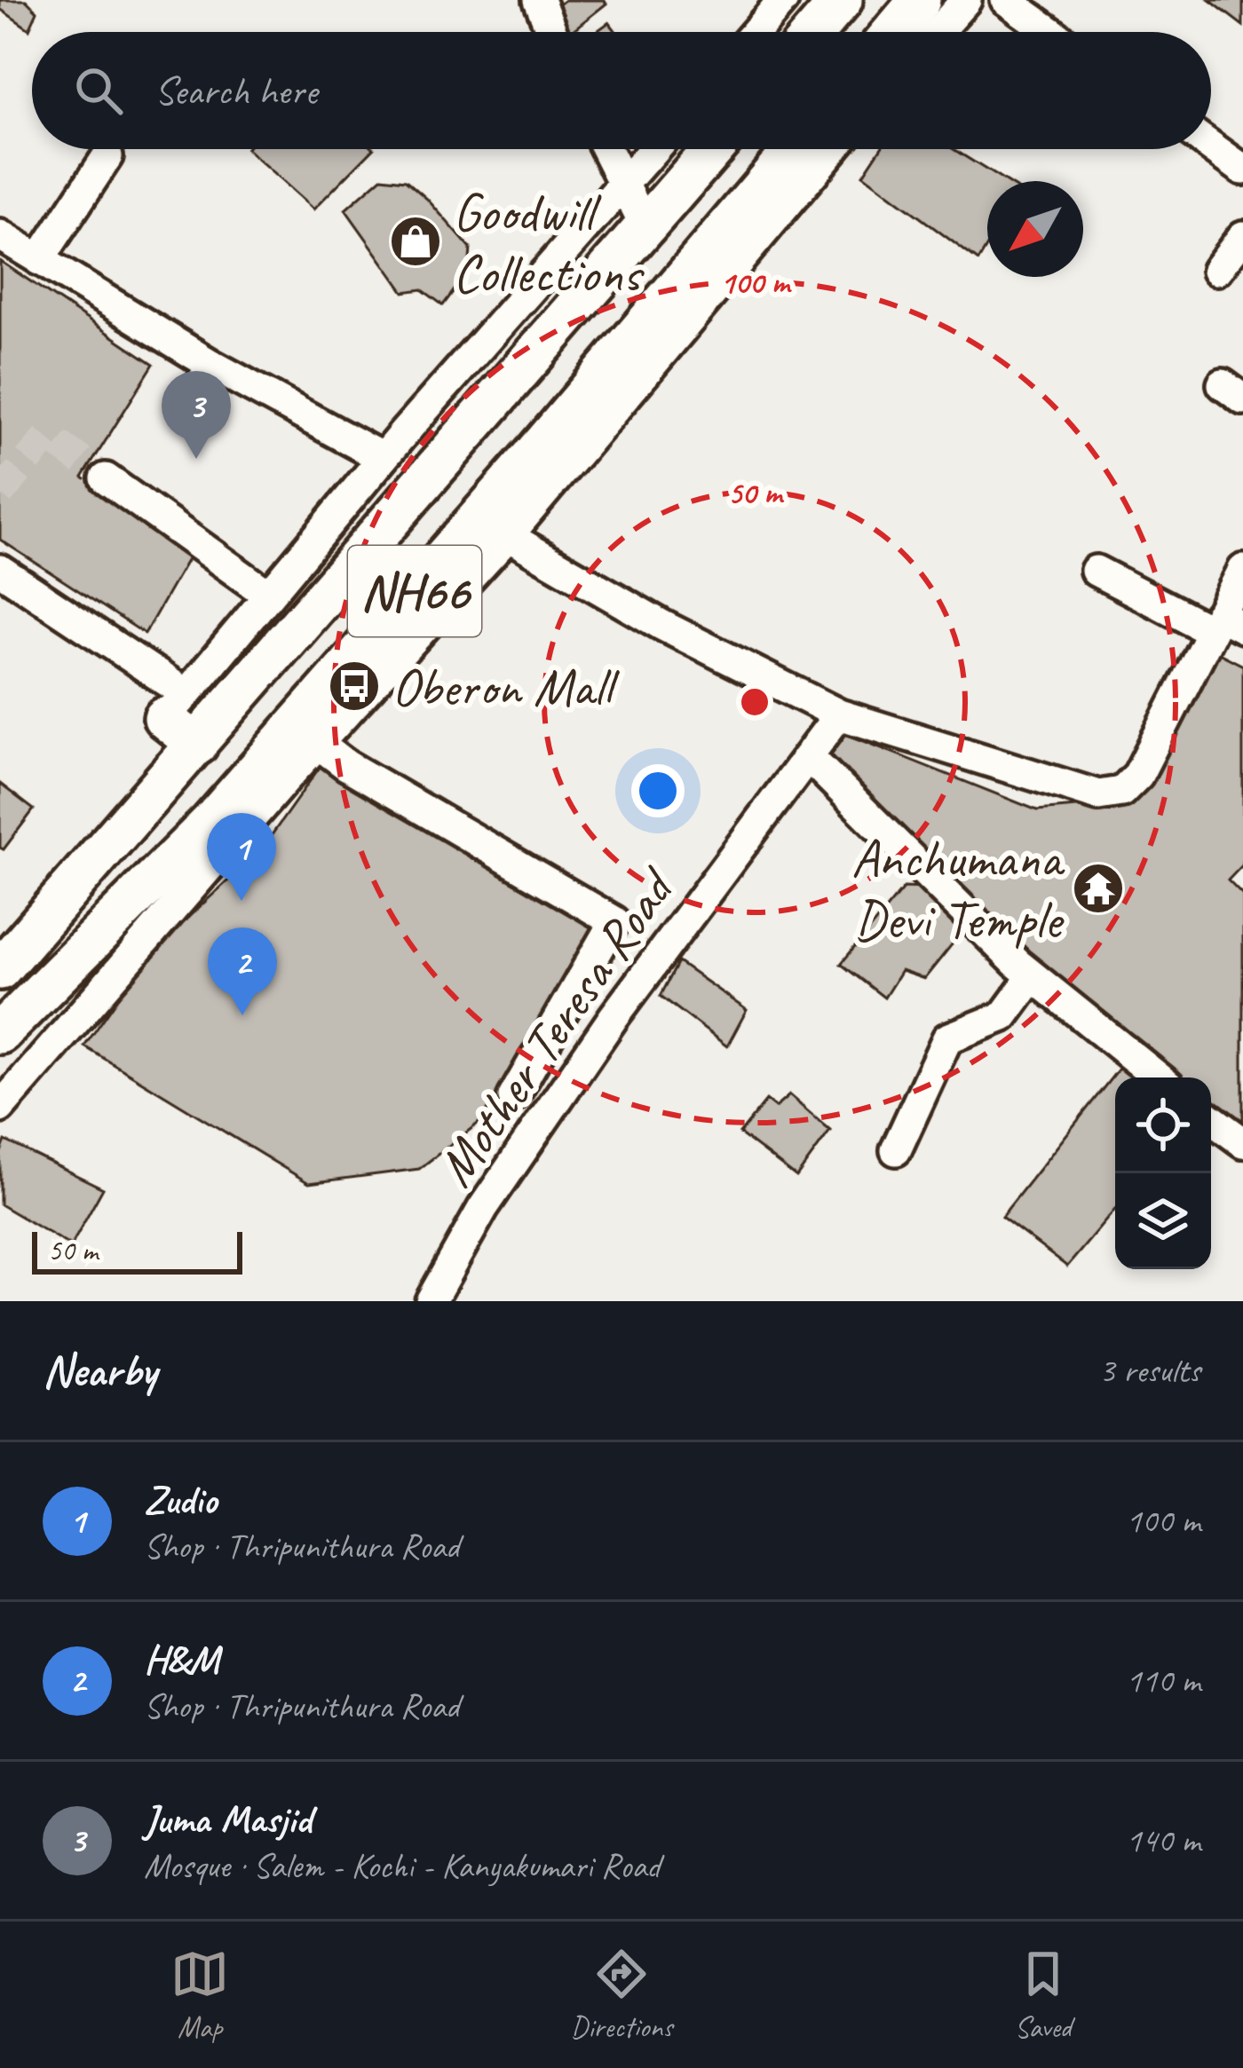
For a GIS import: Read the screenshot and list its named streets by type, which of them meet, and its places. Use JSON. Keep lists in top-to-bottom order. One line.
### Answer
{"streets":{"highway":["NH66"],"street":["Mother Teresa Road"]},"places":{"shop":["Goodwill Collections"],"bus stop":["Oberon Mall"],"temple":["Anchumana Devi Temple"]},"scale_bar":"50 m","north":"bottom left","page":{"search":"Search here","pins":["3","1","2"],"scale":"50 m","heading":["Nearby","3 results"],"list":[{"mark":"1","name":"Zudio","note":"Shop · Thripunithura Road","value":"100 m"},{"mark":"2","name":"H&M","note":"Shop · Thripunithura Road","value":"110 m"},{"mark":"3","name":"Juma Masjid","note":"Mosque · Salem - Kochi - Kanyakumari Road","value":"140 m"}],"nav":["Map","Directions","Saved"]},"rings":["100 m","50 m"]}
